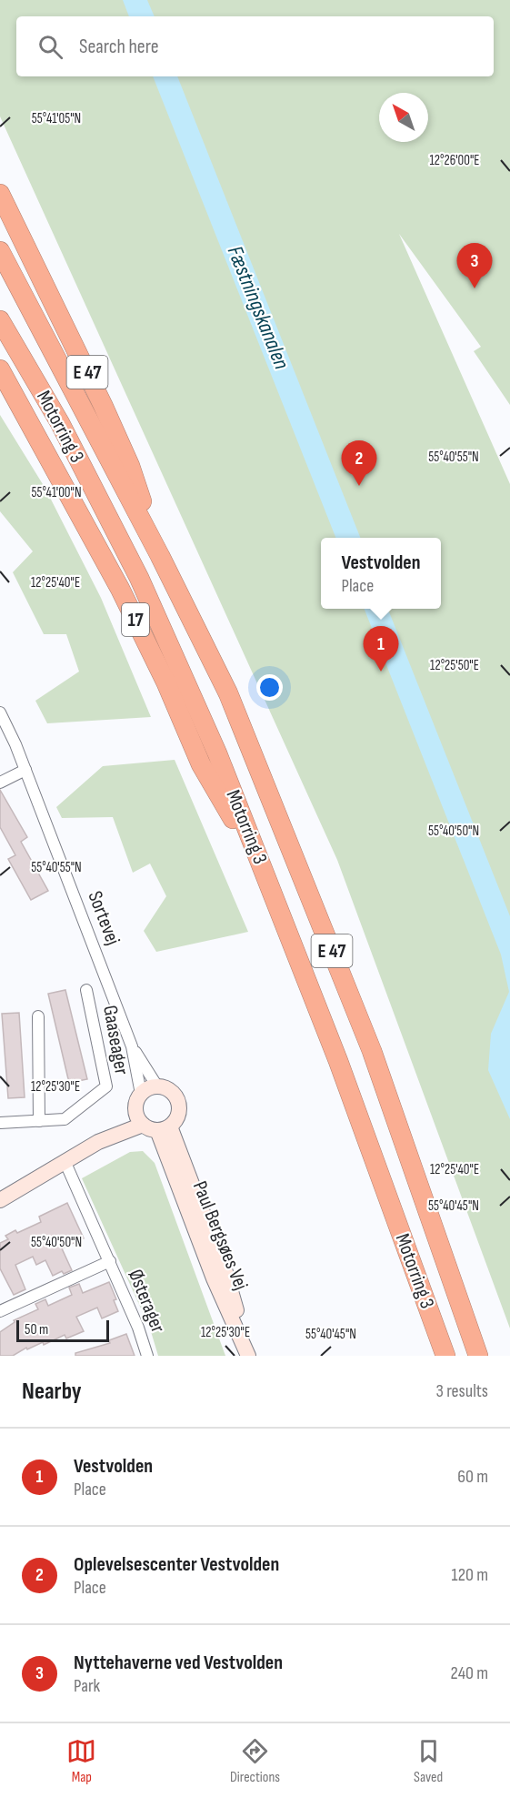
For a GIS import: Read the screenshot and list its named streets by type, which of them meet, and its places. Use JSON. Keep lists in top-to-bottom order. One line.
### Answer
{"streets":{"highway":["E 47","Motorring 3","17"],"street":["Sortevej","Gaaseager","Paul Bergsøes Vej","Østerager"]},"crossings":[["E 47","Motorring 3"],["Motorring 3","17"],["Sortevej","Paul Bergsøes Vej"]],"water":["Fæstningskanalen"],"scale_bar":"50 m","north":"top left","page":{"search":"Search here","pins":["3","2","1"],"popup":["Vestvolden","Place"],"scale":"50 m","heading":["Nearby","3 results"],"list":[{"mark":"1","name":"Vestvolden","note":"Place","value":"60 m"},{"mark":"2","name":"Oplevelsescenter Vestvolden","note":"Place","value":"120 m"},{"mark":"3","name":"Nyttehaverne ved Vestvolden","note":"Park","value":"240 m"}],"nav":["Map","Directions","Saved"]},"coordinates":["55°41'05\"N","12°26'00\"E","55°40'55\"N","55°41'00\"N","12°25'40\"E","12°25'50\"E","55°40'50\"N","12°25'30\"E","55°40'45\"N"]}
